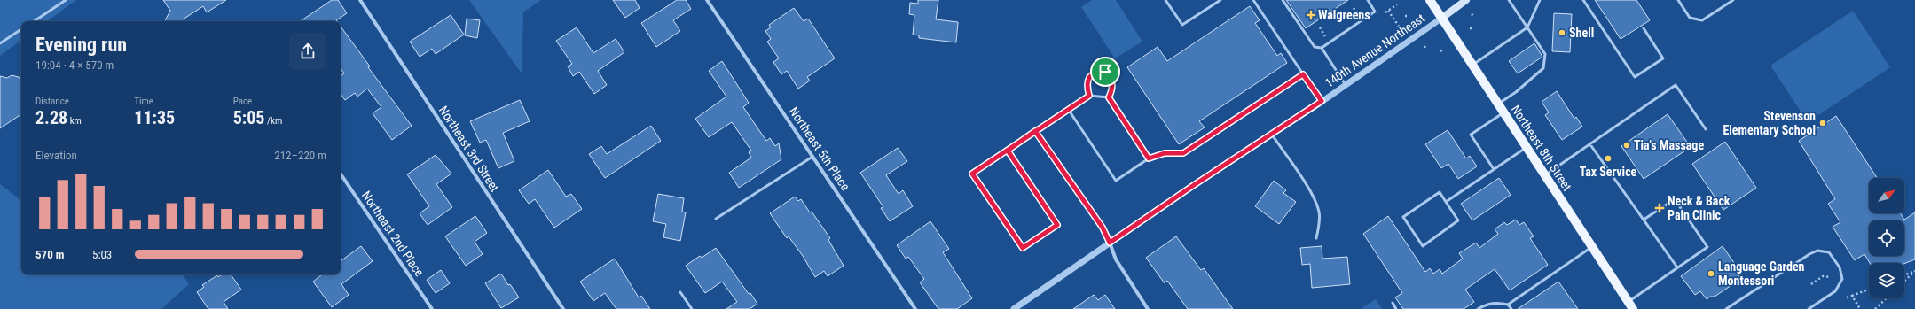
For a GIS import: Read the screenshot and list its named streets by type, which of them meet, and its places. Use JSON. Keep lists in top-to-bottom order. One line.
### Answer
{"streets":{"main road":["140th Avenue Northeast","Northeast 8th Street"],"street":["Northeast 3rd Street","Northeast 5th Place","Northeast 2nd Place"]},"crossings":[["140th Avenue Northeast","Northeast 8th Street"]],"places":{"health":["Walgreens","Neck & Back Pain Clinic"],"other":["Shell","Stevenson Elementary School","Tia's Massage","Tax Service","Language Garden Montessori"]},"north":"top right","page":{"heading":["Evening run","19:04 · 4 × 570 m"],"stats":[["Distance","2.28 km"],["Time","11:35"],["Pace","5:05 /km"]],"chart":["Elevation","212–220 m"],"list":[{"name":"570 m","note":"5:03"}]}}
